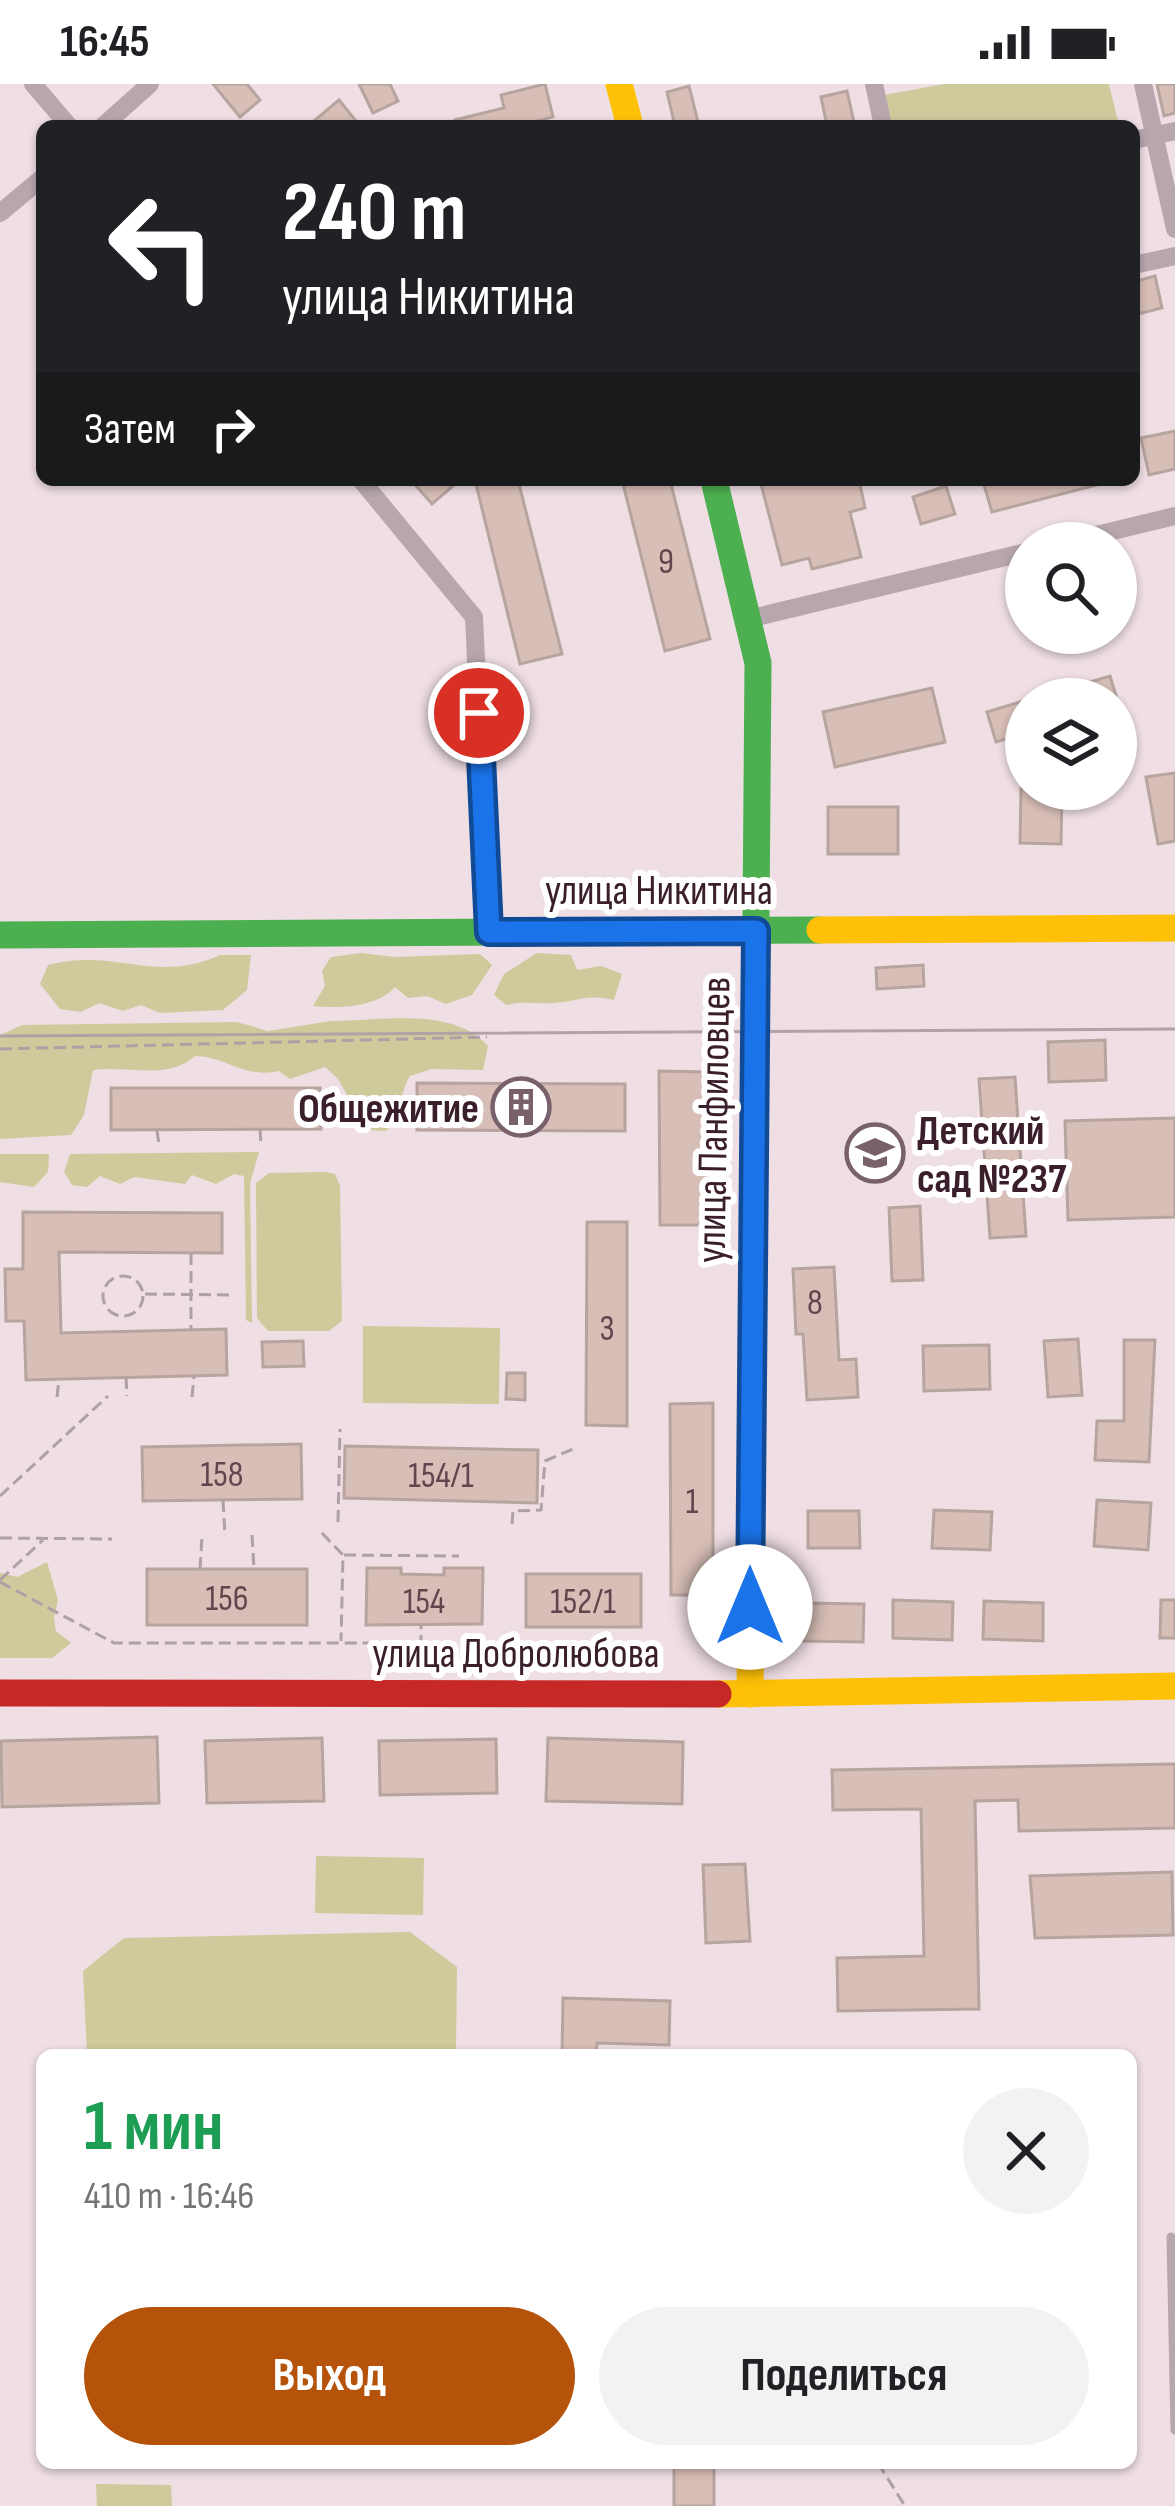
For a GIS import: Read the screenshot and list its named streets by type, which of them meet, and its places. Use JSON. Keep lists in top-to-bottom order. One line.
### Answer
{"streets":{"street":["улица Никитина","улица Панфиловцев","улица Добролюбова"]},"crossings":[["улица Никитина","улица Панфиловцев"],["улица Панфиловцев","улица Добролюбова"]],"places":{"building":["Общежитие"],"school or university":["Детский сад №237"]},"house_numbers":["9","8","3","158","154/1","1","156","154","152/1"],"page":{"status":"16:45","turn":["240 m","улица Никитина"],"then":"Затем","heading":["1 мин","410 m · 16:46"],"buttons":["Выход","Поделиться"]}}
